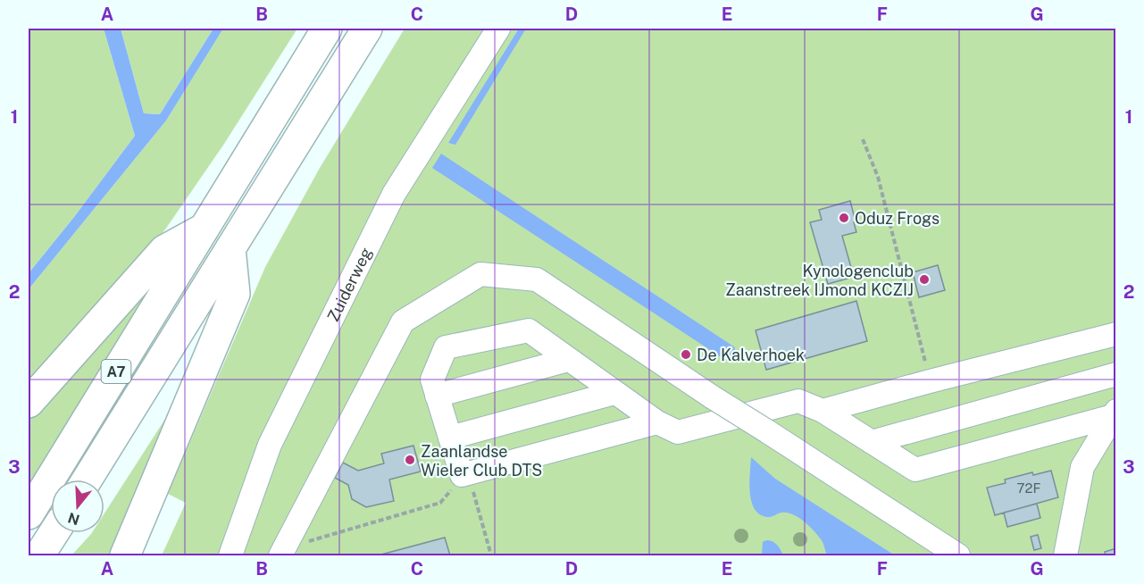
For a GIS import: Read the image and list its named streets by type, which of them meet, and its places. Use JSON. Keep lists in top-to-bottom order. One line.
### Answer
{"streets":{"highway":["A7"],"lane":["Zuiderweg"]},"places":["Oduz Frogs","Kynologenclub Zaanstreek IJmond KCZIJ","De Kalverhoek","Zaanlandse Wieler Club DTS"],"house_numbers":["72F"],"north":"bottom","grid":{"columns":["A","B","C","D","E","F","G"],"rows":["1","2","3"]}}
